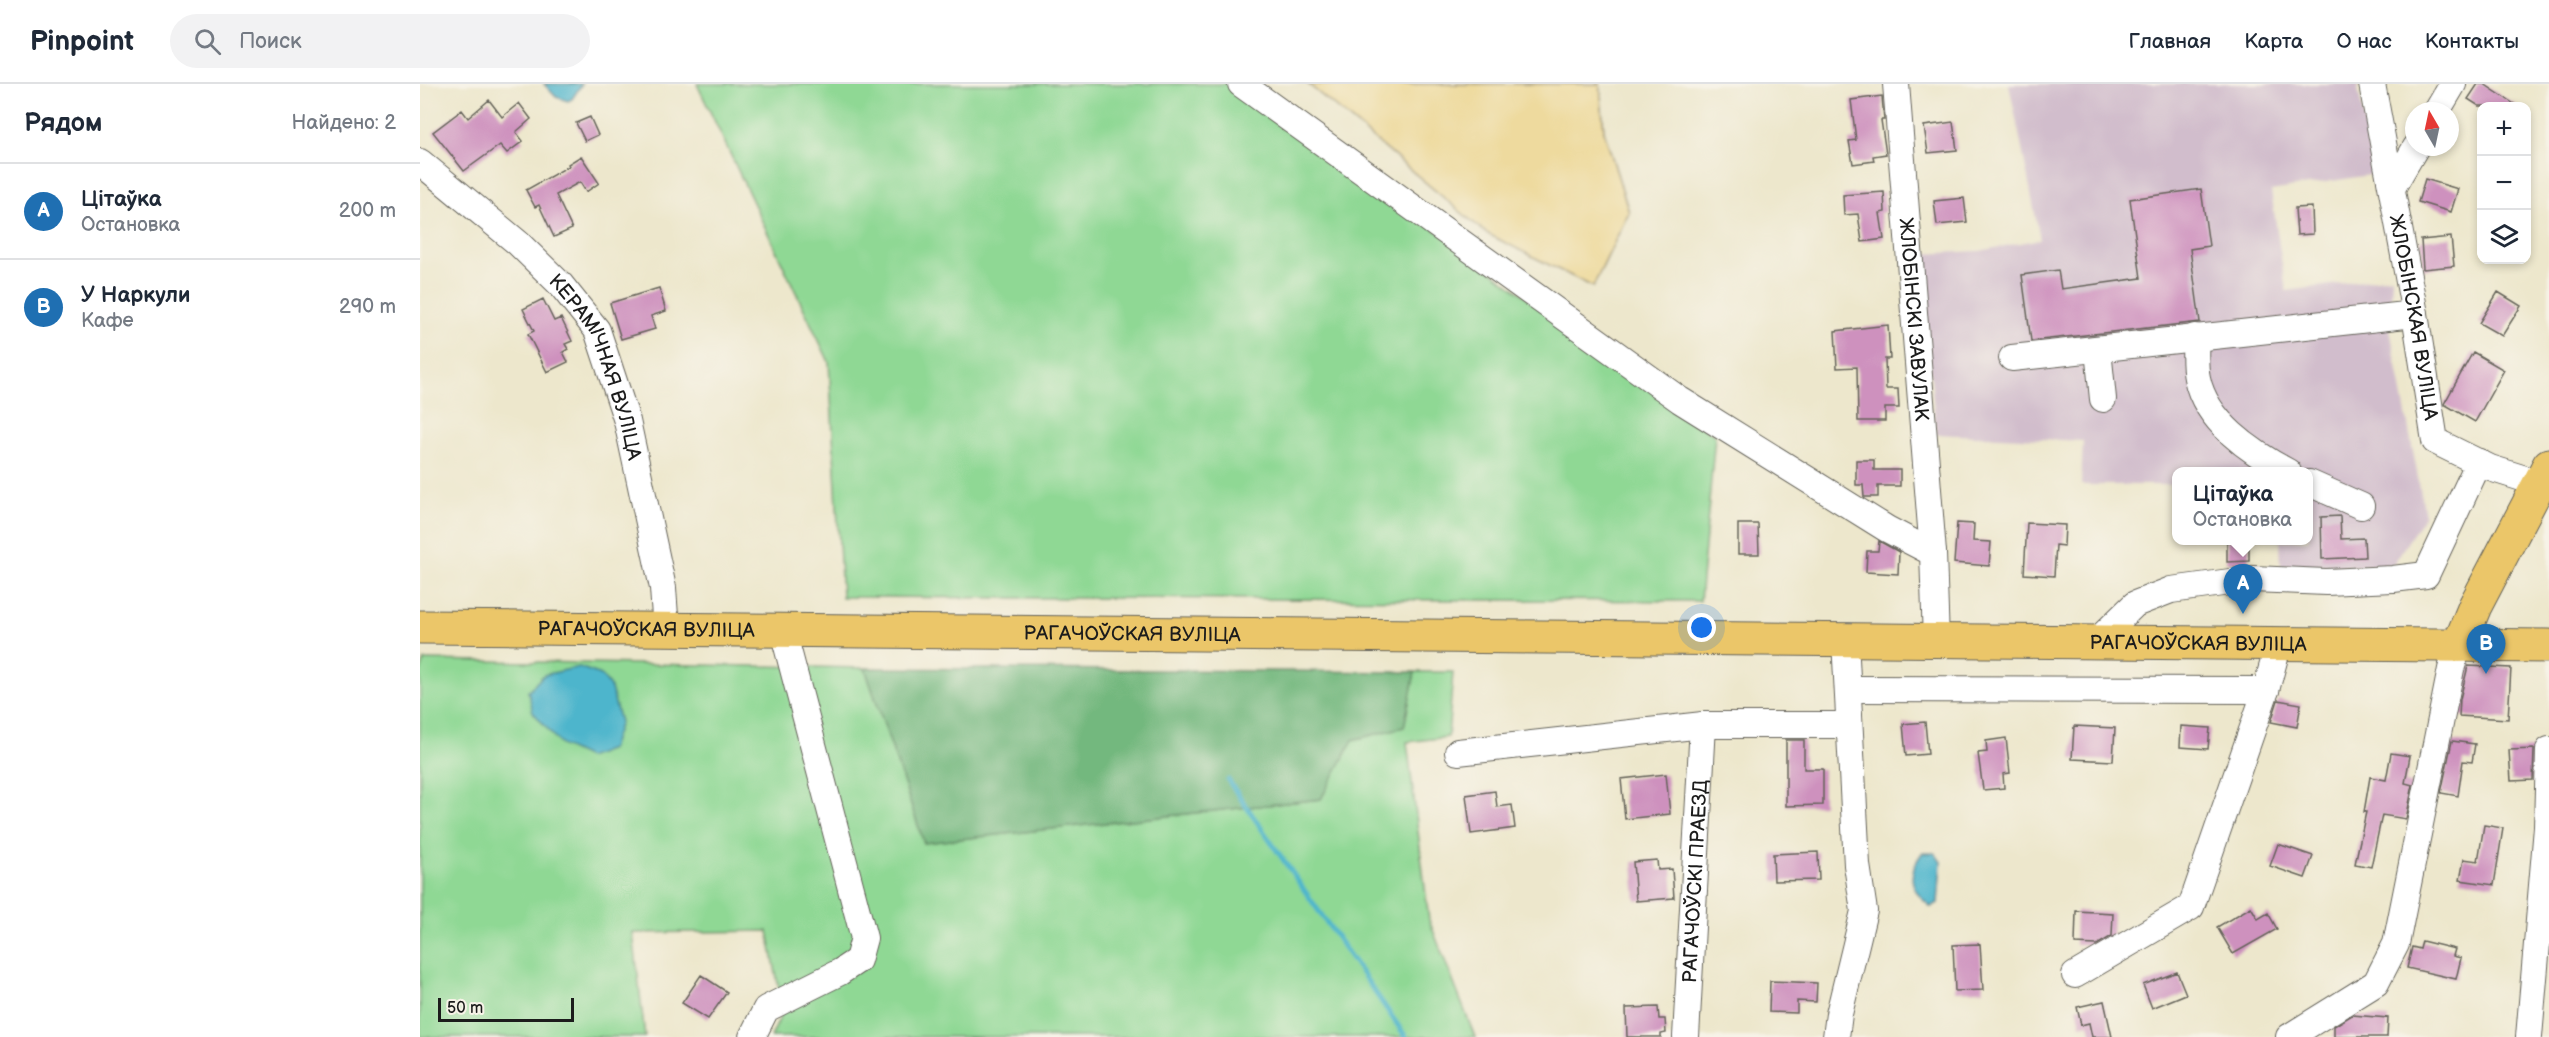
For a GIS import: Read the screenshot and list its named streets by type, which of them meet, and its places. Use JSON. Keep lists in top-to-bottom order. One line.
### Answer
{"streets":{"main road":["РАГАЧОЎСКАЯ ВУЛІЦА"],"street":["ЖЛОБІНСКАЯ ВУЛІЦА","ЖЛОБІНСКІ ЗАВУЛАК","КЕРАМІЧНАЯ ВУЛІЦА","РАГАЧОЎСКІ ПРАЕЗД"]},"crossings":[["ЖЛОБІНСКІ ЗАВУЛАК","РАГАЧОЎСКАЯ ВУЛІЦА"],["КЕРАМІЧНАЯ ВУЛІЦА","РАГАЧОЎСКАЯ ВУЛІЦА"]],"scale_bar":"50 m","north":"top","page":{"header":"Pinpoint","search":"Поиск","nav":["Главная","Карта","О нас","Контакты"],"heading":["Рядом","Найдено: 2"],"map_buttons":["+","−"],"list":[{"mark":"A","name":"Цітаўка","note":"Остановка","value":"200 m"},{"mark":"B","name":"У Наркули","note":"Кафе","value":"290 m"}],"popup":["Цітаўка","Остановка"],"pins":["A","B"],"scale":"50 m"}}
